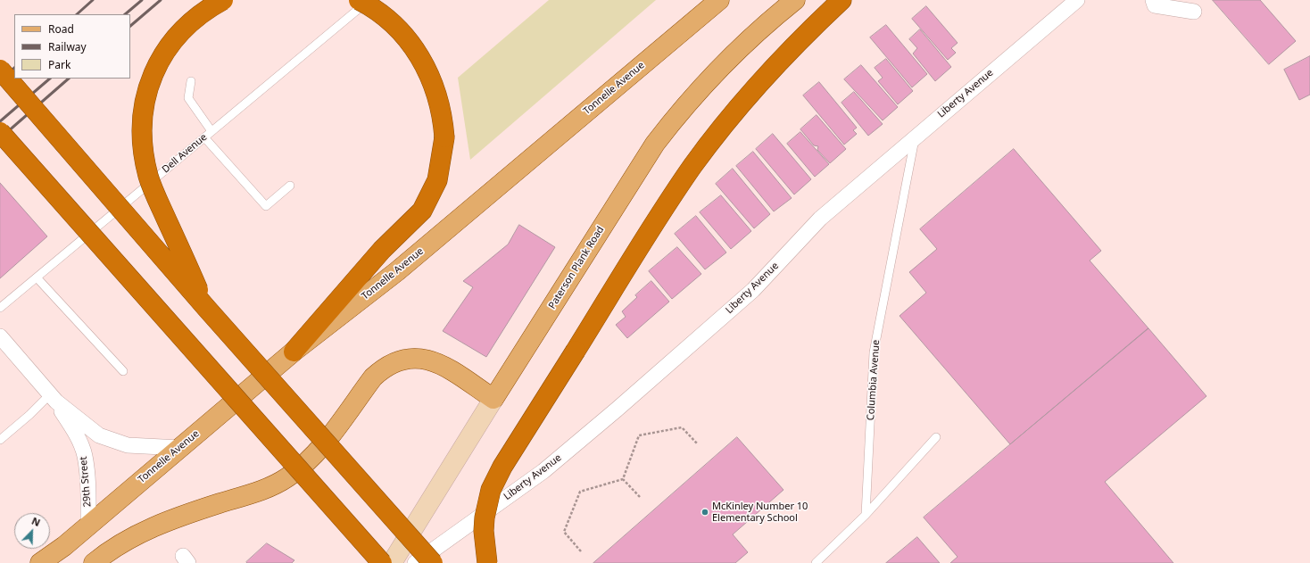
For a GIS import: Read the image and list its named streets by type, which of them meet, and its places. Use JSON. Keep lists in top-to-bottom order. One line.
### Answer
{"streets":{"main road":["Tonnelle Avenue","Paterson Plank Road"],"street":["Liberty Avenue","29th Street"],"lane":["Dell Avenue","Columbia Avenue"]},"crossings":[["Tonnelle Avenue","29th Street"],["Liberty Avenue","Columbia Avenue"]],"places":["McKinley Number 10 Elementary School"],"legend":["Road","Railway","Park"],"north":"top right"}
